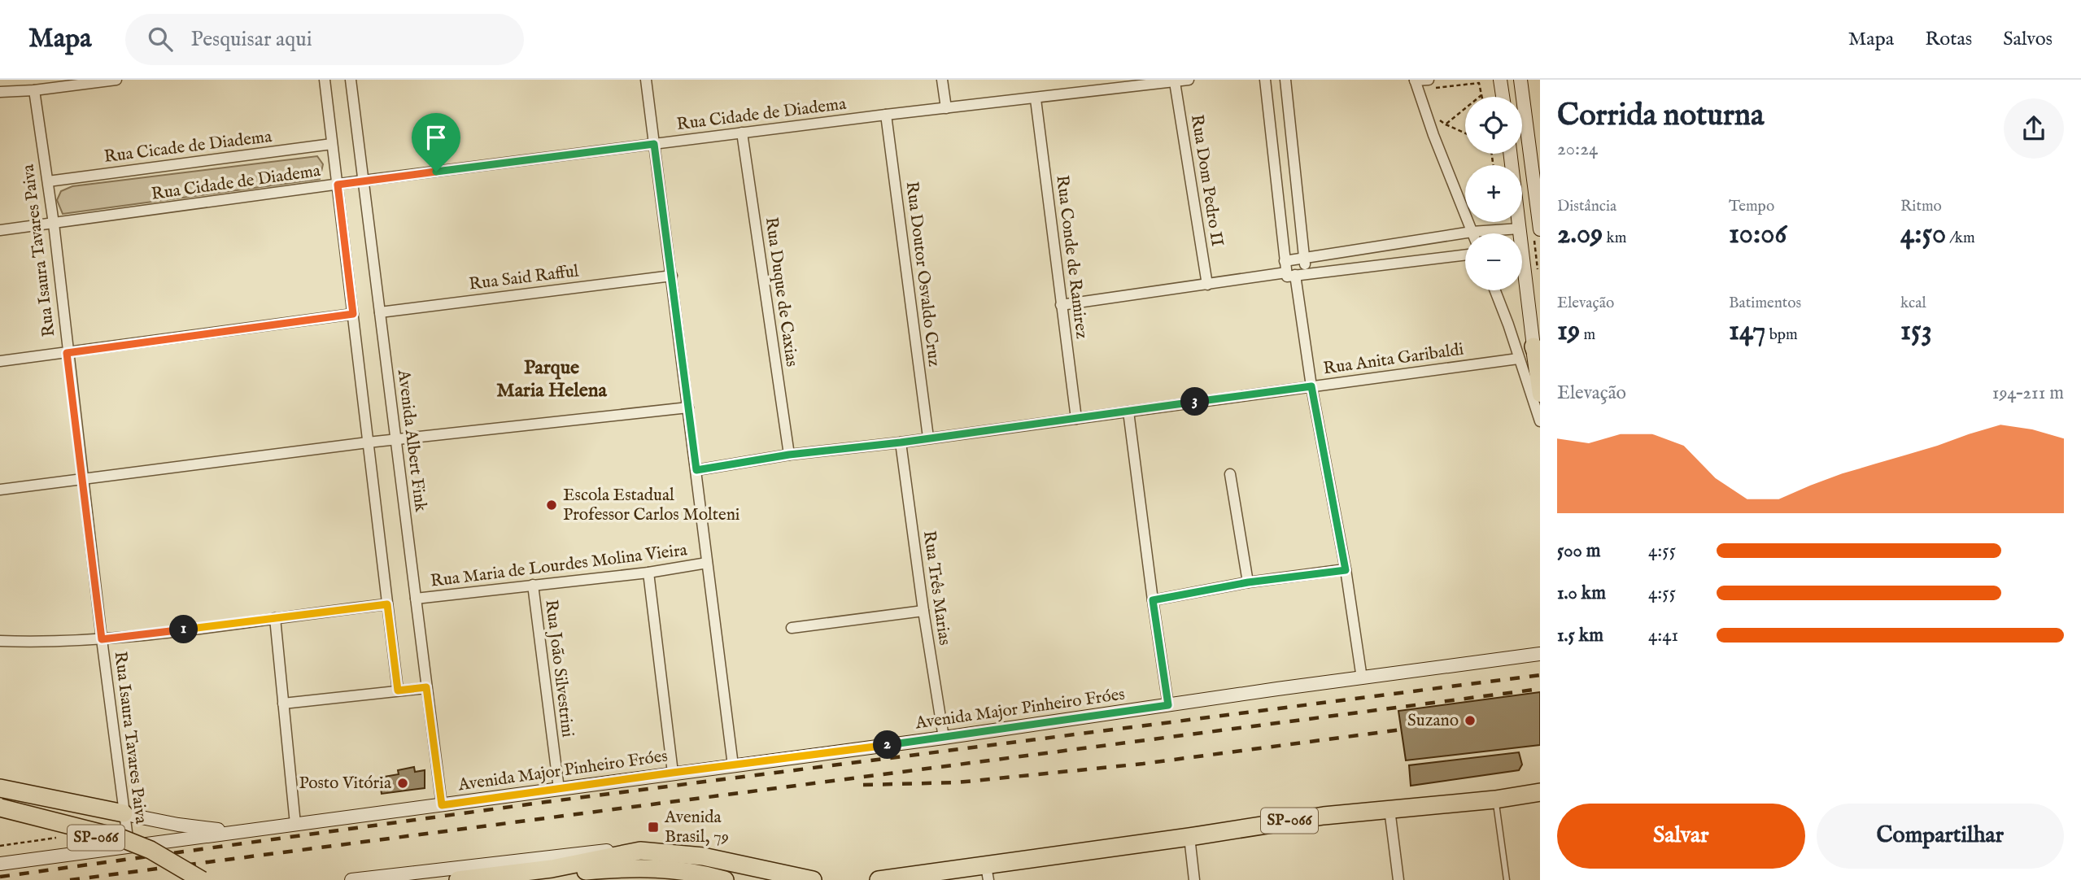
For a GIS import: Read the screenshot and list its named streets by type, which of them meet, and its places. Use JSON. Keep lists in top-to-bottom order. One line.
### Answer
{"streets":{"highway":["SP-066"],"street":["Rua Cidade de Diadema","Rua Cicade de Diadema","Rua Dom Pedro II","Rua Isaura Tavares Paiva","Rua Conde de Ramirez","Rua Doutor Osvaldo Cruz","Rua Said Rafful","Rua Duque de Caxias","Rua Anita Garibaldi","Avenida Albert Fink","Rua Maria de Lourdes Molina Vieira","Rua Três Marias","Rua João Silvestrini","Avenida Major Pinheiro Fróes"]},"crossings":[["Rua Cidade de Diadema","Rua Dom Pedro II"],["Rua Cidade de Diadema","Rua Isaura Tavares Paiva"],["Rua Cidade de Diadema","Rua Conde de Ramirez"],["Rua Cidade de Diadema","Rua Doutor Osvaldo Cruz"],["Rua Cidade de Diadema","Rua Duque de Caxias"],["Rua Cidade de Diadema","Avenida Albert Fink"],["Rua Cicade de Diadema","Rua Isaura Tavares Paiva"],["Rua Isaura Tavares Paiva","Avenida Major Pinheiro Fróes"],["Rua Conde de Ramirez","Rua Anita Garibaldi"],["Rua Doutor Osvaldo Cruz","Rua Anita Garibaldi"],["Rua Said Rafful","Avenida Albert Fink"],["Rua Duque de Caxias","Rua Anita Garibaldi"],["Rua Anita Garibaldi","Rua Três Marias"],["Avenida Albert Fink","Rua Maria de Lourdes Molina Vieira"],["Avenida Albert Fink","Avenida Major Pinheiro Fróes"],["Rua Maria de Lourdes Molina Vieira","Rua João Silvestrini"],["Rua Três Marias","Avenida Major Pinheiro Fróes"],["Rua João Silvestrini","Avenida Major Pinheiro Fróes"]],"districts":["Parque Maria Helena"],"places":{"other":["Escola Estadual Professor Carlos Molteni","Suzano","Posto Vitória"],"transit":["Avenida Brasil, 79"]},"page":{"header":"Mapa","search":"Pesquisar aqui","nav":["Mapa","Rotas","Salvos"],"heading":["Corrida noturna","20:24"],"map_buttons":["+","−"],"stats":[["Distância","2.09 km"],["Tempo","10:06"],["Ritmo","4:50 /km"],["Elevação","19 m"],["Batimentos","147 bpm"],["kcal","153"]],"chart":["Elevação","194–211 m"],"pins":["3","1","2"],"list":[{"name":"500 m","note":"4:55"},{"name":"1.0 km","note":"4:55"},{"name":"1.5 km","note":"4:41"}],"buttons":["Salvar","Compartilhar"]}}
